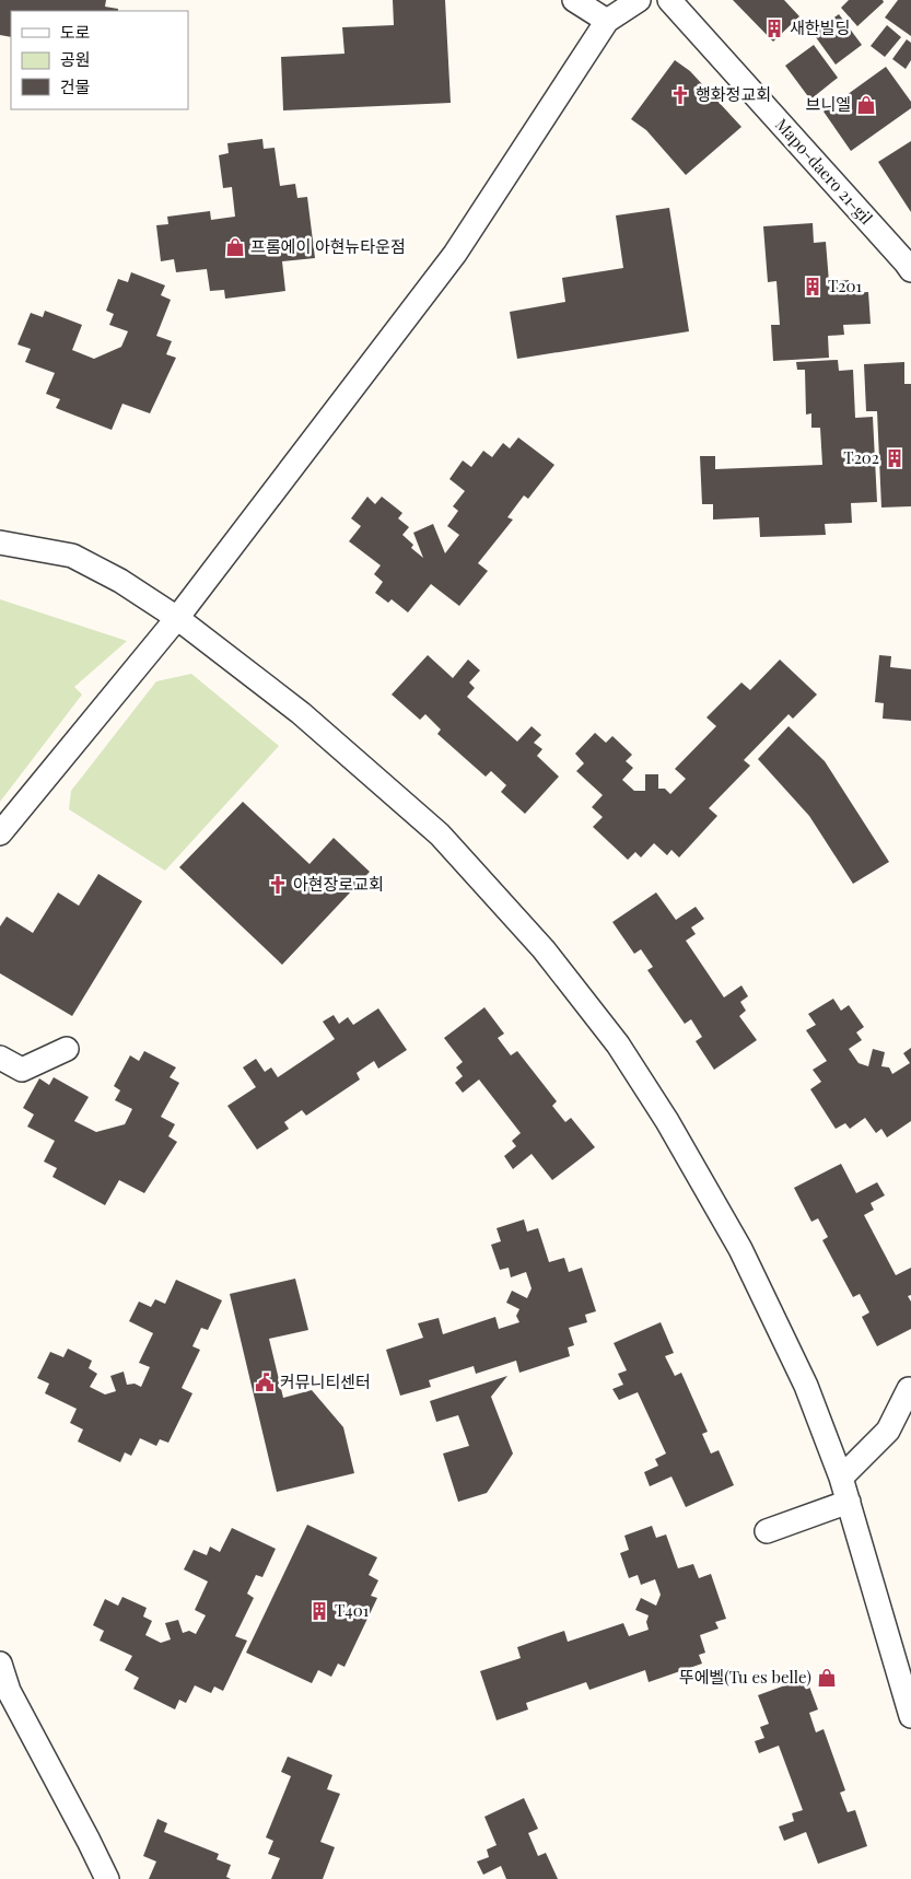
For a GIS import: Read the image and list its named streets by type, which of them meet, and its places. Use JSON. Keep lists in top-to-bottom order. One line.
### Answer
{"streets":{"street":["Mapo-daero 21-gil"]},"places":{"building":["새한빌딩","T201","T202","T401"],"church":["행화정교회","아현장로교회"],"shop":["브니엘","프롬에이 아현뉴타운점","뚜에벨(Tu es belle)"],"public building":["커뮤니티센터"]},"legend":["도로","공원","건물"]}
